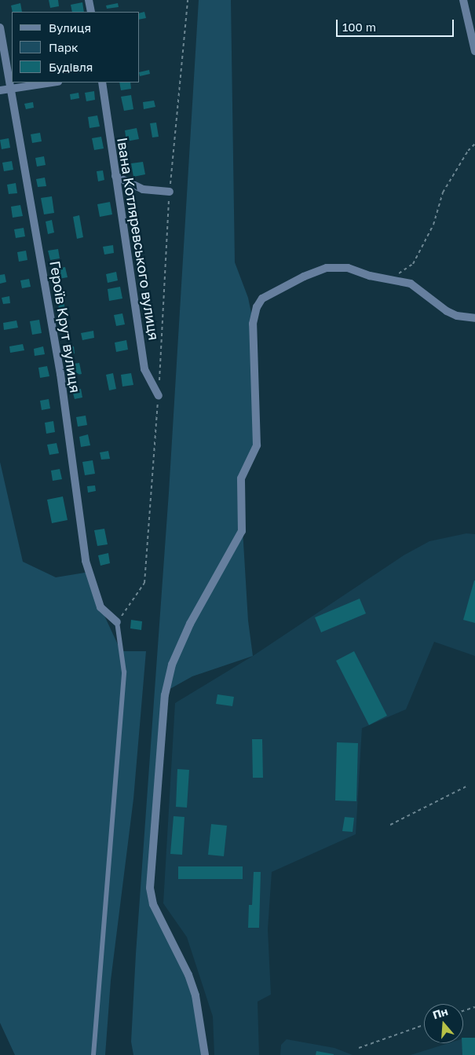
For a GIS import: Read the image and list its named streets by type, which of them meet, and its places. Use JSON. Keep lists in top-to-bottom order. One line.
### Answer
{"streets":{"street":["Івана Котляревського вулиця","Героїв Крут вулиця"]},"legend":["Вулиця","Парк","Будівля"],"scale_bar":"100 m","north":"top"}
